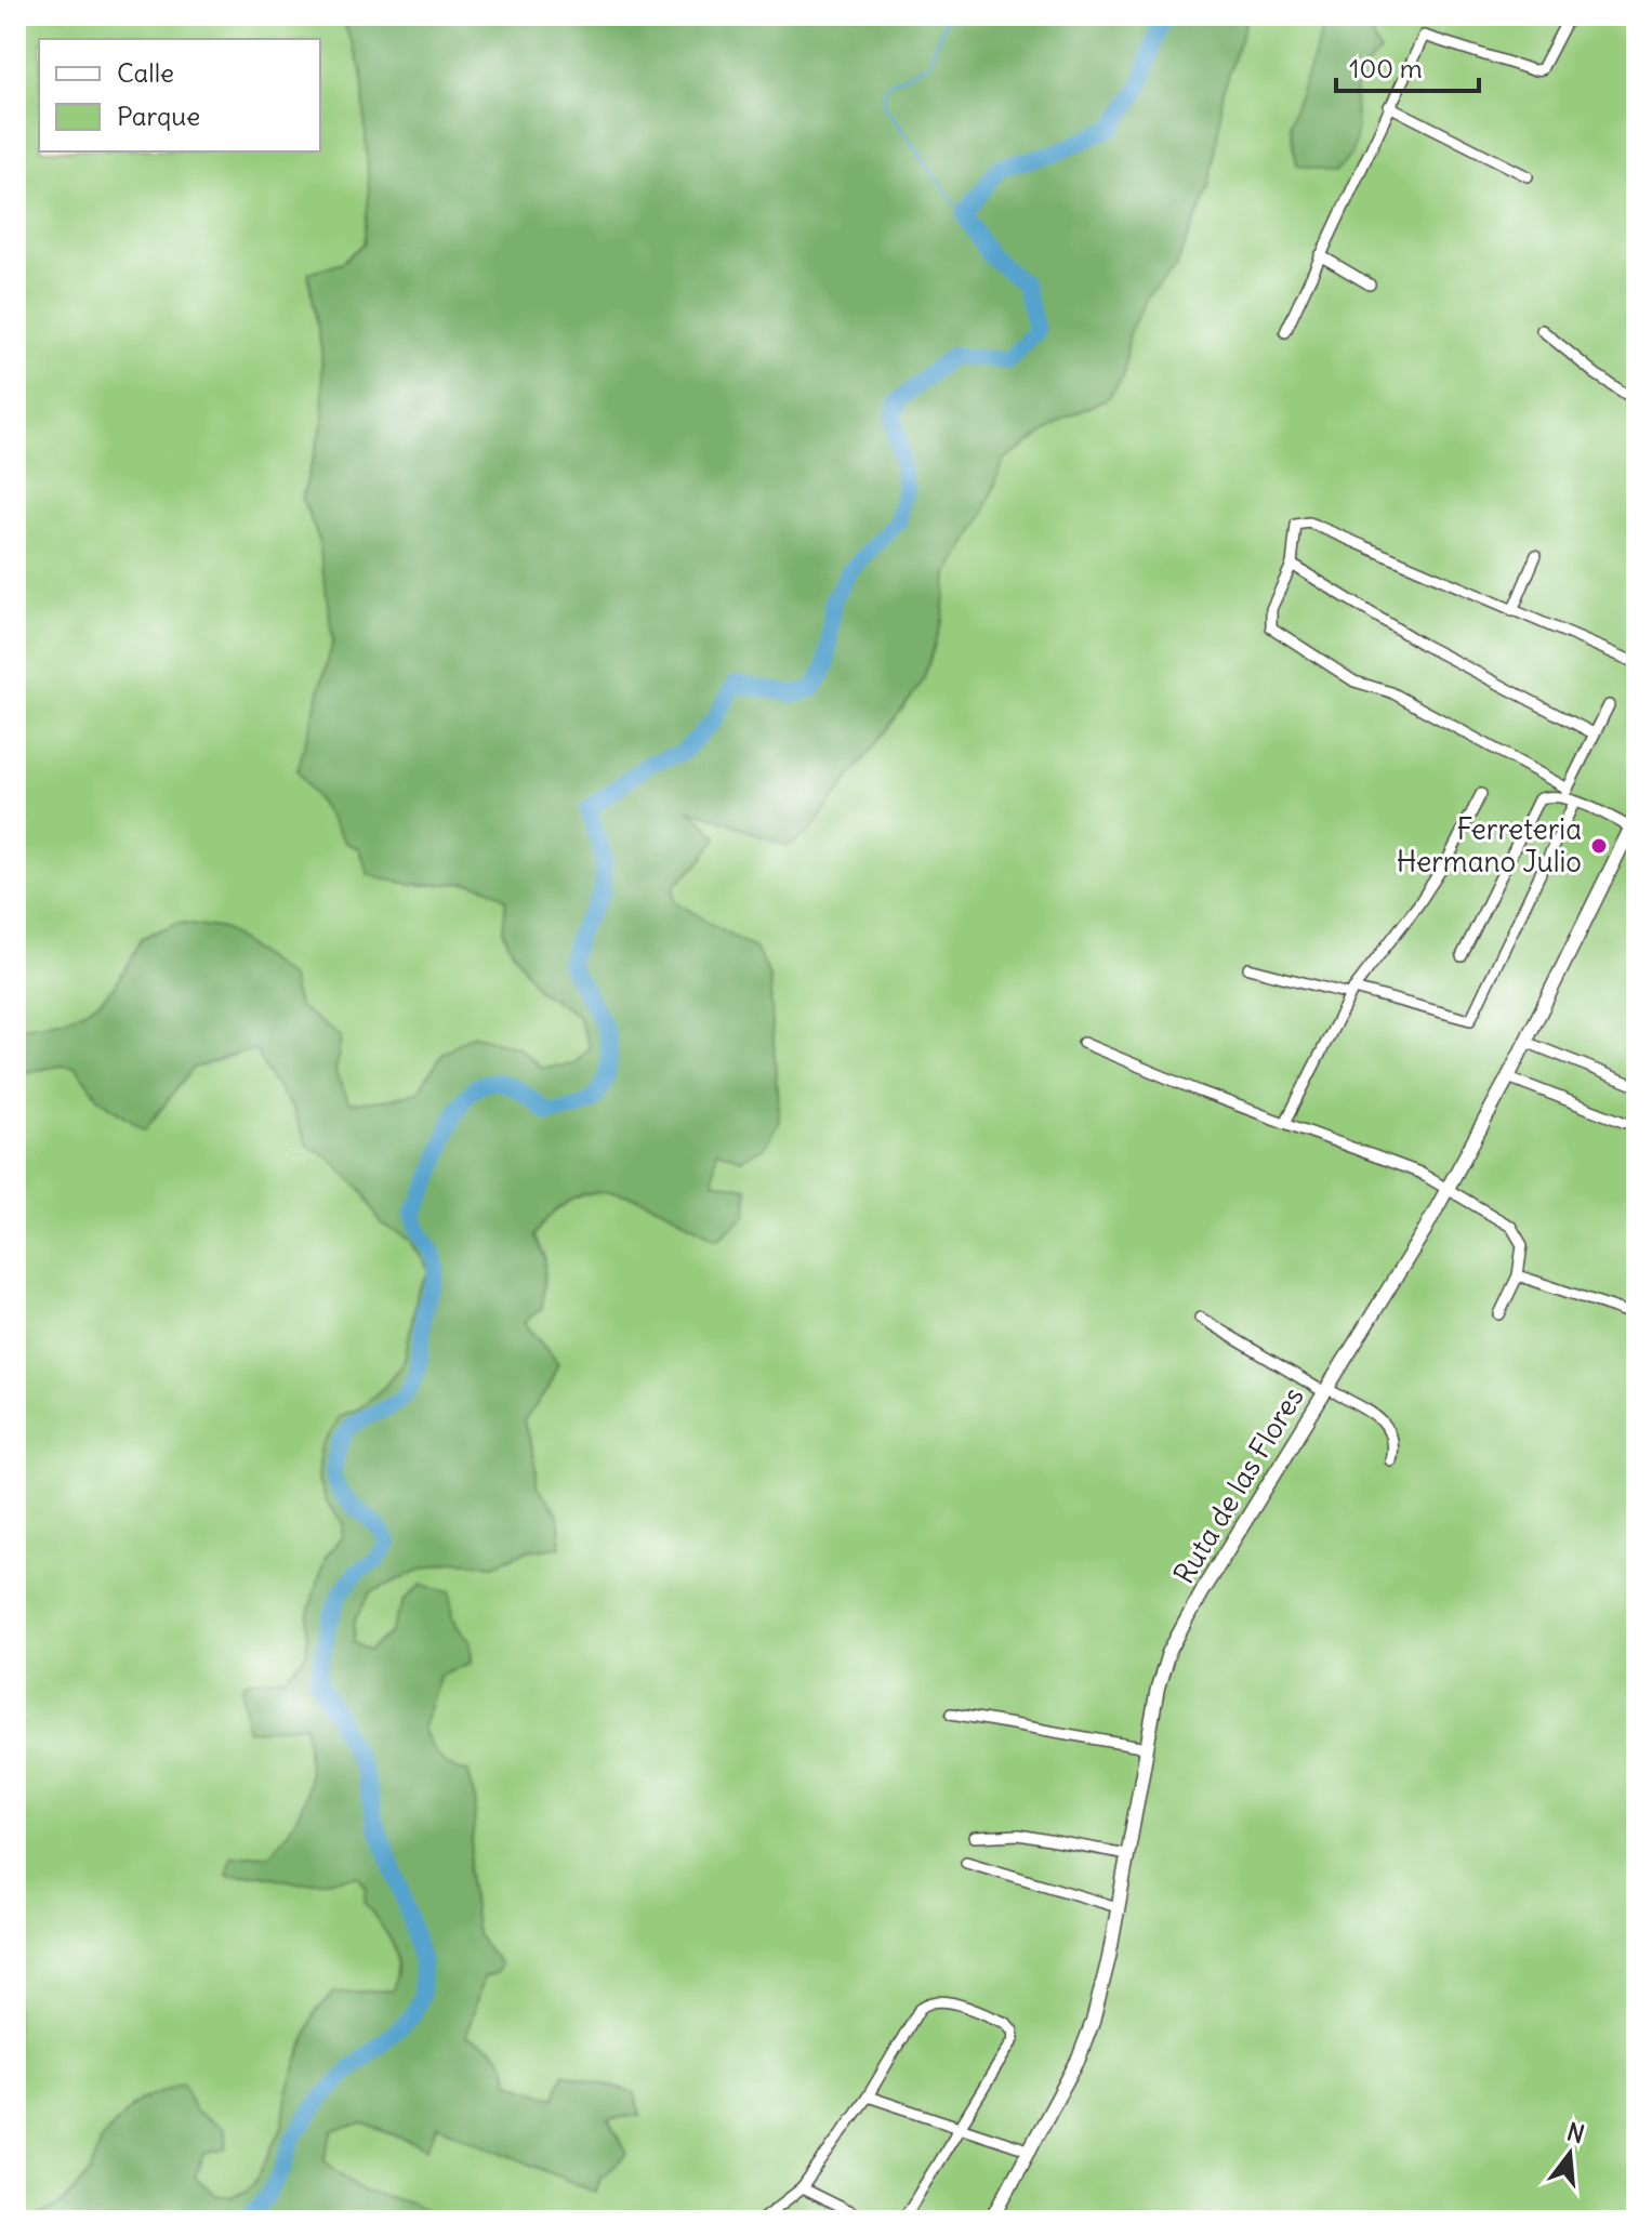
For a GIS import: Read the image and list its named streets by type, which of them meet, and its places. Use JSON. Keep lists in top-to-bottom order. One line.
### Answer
{"streets":{"main road":["Ruta de las Flores"]},"places":["Ferreteria Hermano Julio"],"legend":["Calle","Parque"],"scale_bar":"100 m","north":"top"}
